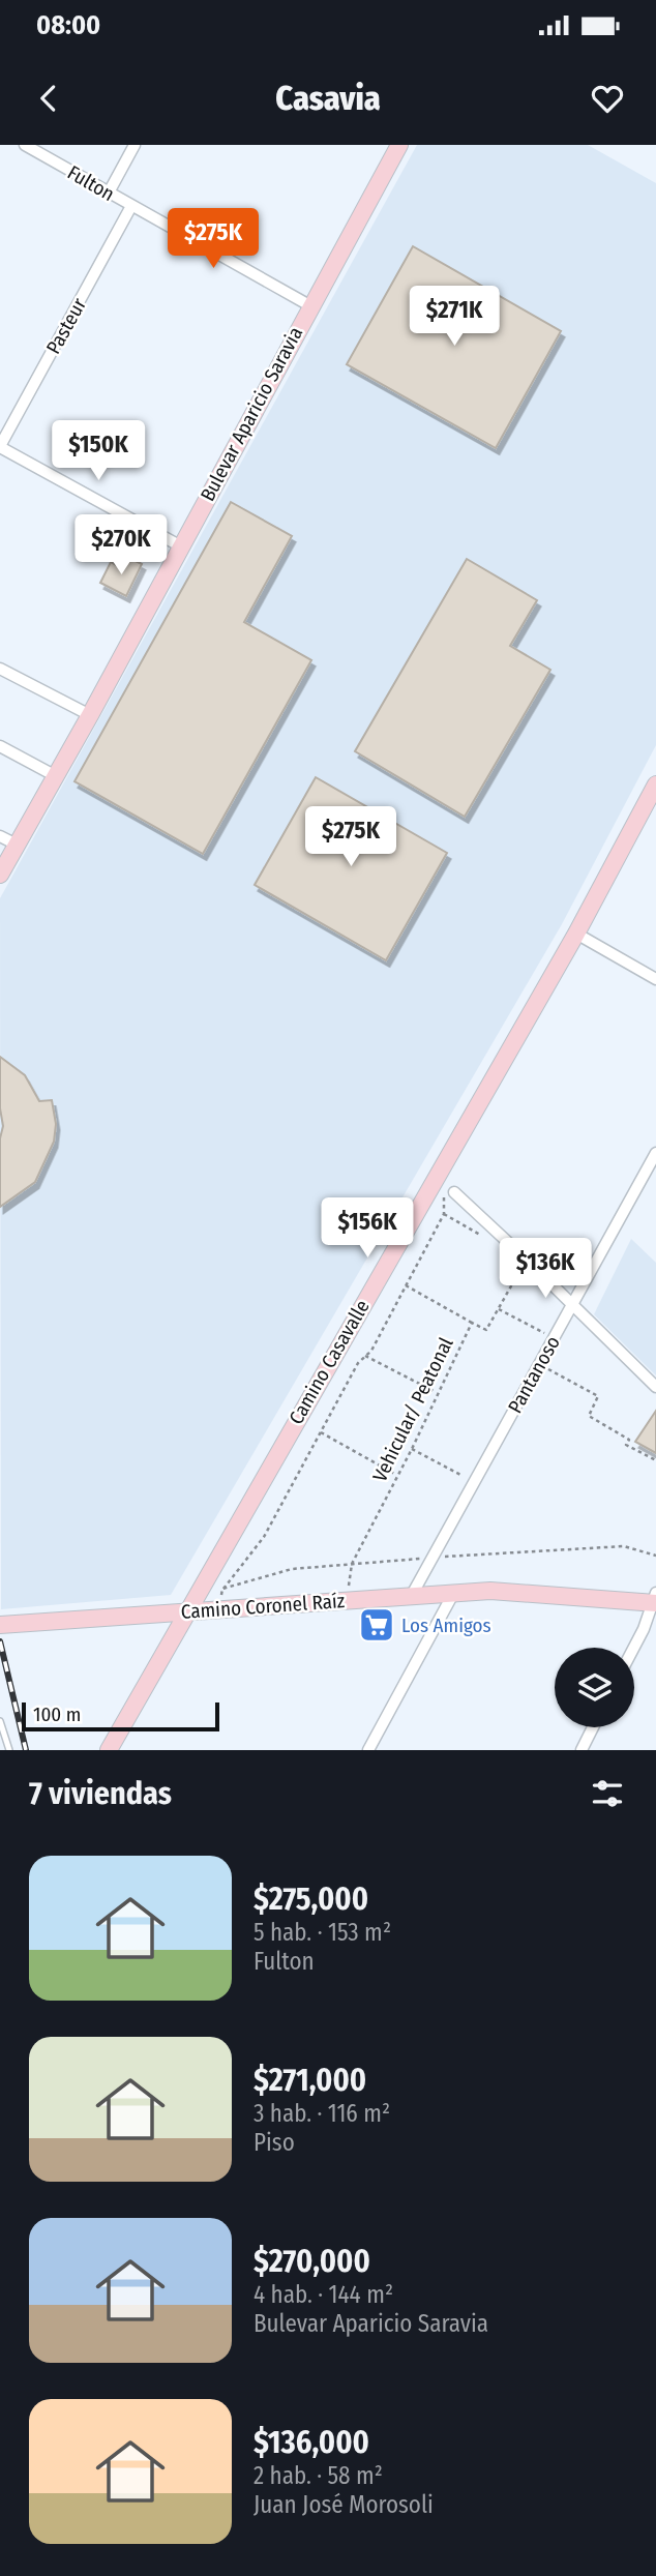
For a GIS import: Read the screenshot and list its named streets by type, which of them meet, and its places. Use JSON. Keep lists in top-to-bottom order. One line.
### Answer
{"streets":{"street":["Fulton","Pasteur","Bulevar Aparicio Saravia","Camino Casavalle","Pantanoso","Camino Coronel Raíz"],"path":["Vehicular/ Peatonal"]},"crossings":[["Fulton","Pasteur"],["Fulton","Bulevar Aparicio Saravia"],["Camino Casavalle","Camino Coronel Raíz"],["Pantanoso","Camino Coronel Raíz"],["Vehicular/ Peatonal","Camino Coronel Raíz"]],"places":{"supermarket":["Los Amigos"]},"scale_bar":"100 m","page":{"status":"08:00","header":"Casavia","price":["$275K","$271K","$150K","$270K","$275K","$156K","$136K"],"scale":"100 m","heading":"7 viviendas","list":[{"name":"$275,000","note":"5 hab. · 153 m² · Fulton"},{"name":"$271,000","note":"3 hab. · 116 m² · Piso"},{"name":"$270,000","note":"4 hab. · 144 m² · Bulevar Aparicio Saravia"},{"name":"$136,000","note":"2 hab. · 58 m² · Juan José Morosoli"}]}}
